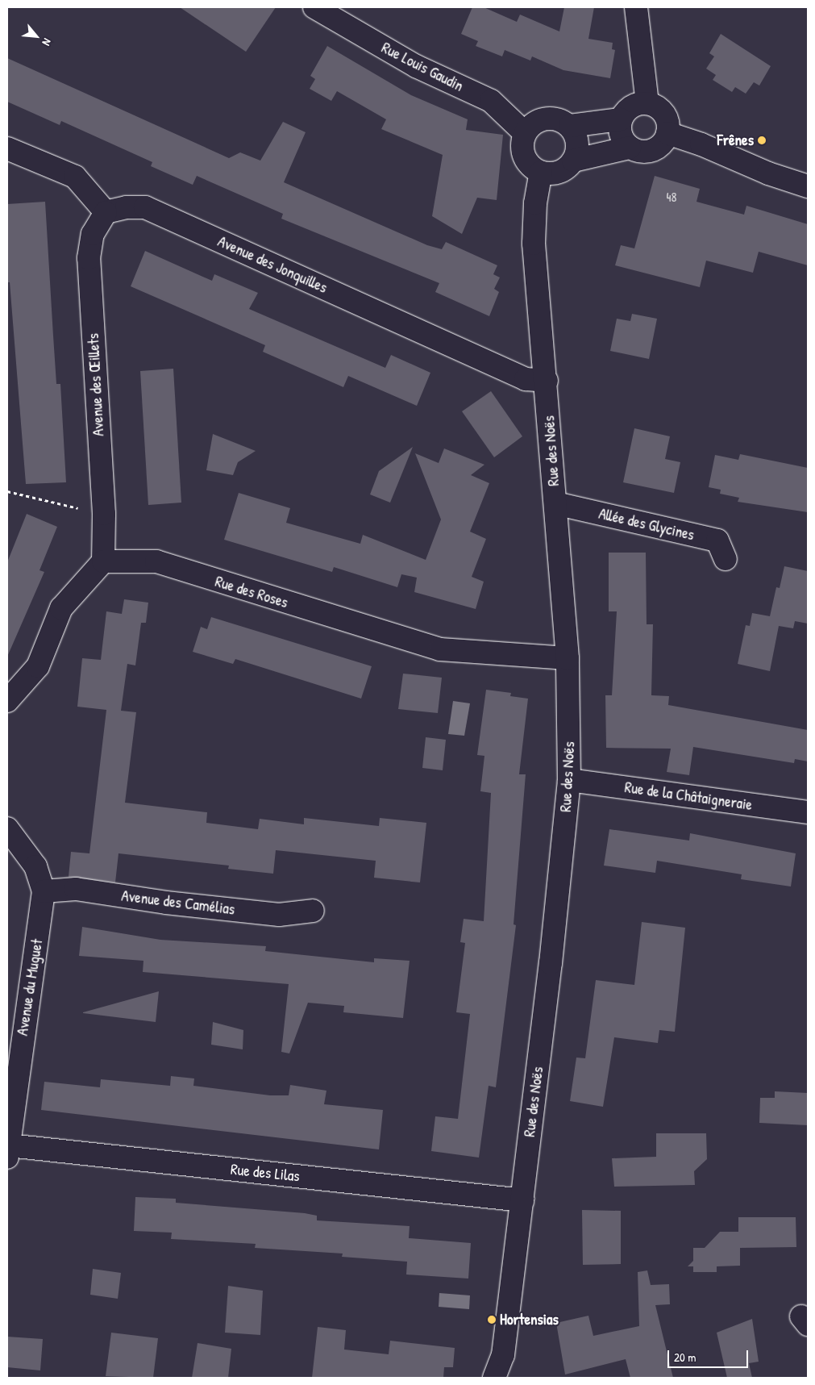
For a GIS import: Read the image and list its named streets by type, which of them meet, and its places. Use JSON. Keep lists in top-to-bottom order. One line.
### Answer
{"streets":{"street":["Rue Louis Gaudin","Avenue des Jonquilles","Avenue des Œillets","Rue des Noës","Allée des Glycines","Rue des Roses","Rue de la Châtaigneraie","Avenue des Camélias","Avenue du Muguet","Rue des Lilas"]},"crossings":[["Rue Louis Gaudin","Rue des Noës"],["Avenue des Jonquilles","Avenue des Œillets"],["Avenue des Jonquilles","Rue des Noës"],["Avenue des Œillets","Rue des Roses"],["Rue des Noës","Allée des Glycines"],["Rue des Noës","Rue des Roses"],["Rue des Noës","Rue de la Châtaigneraie"],["Rue des Noës","Rue des Lilas"],["Avenue des Camélias","Avenue du Muguet"],["Avenue du Muguet","Rue des Lilas"]],"places":["Frênes","Hortensias"],"house_numbers":["48"],"scale_bar":"20 m","north":"bottom right"}
